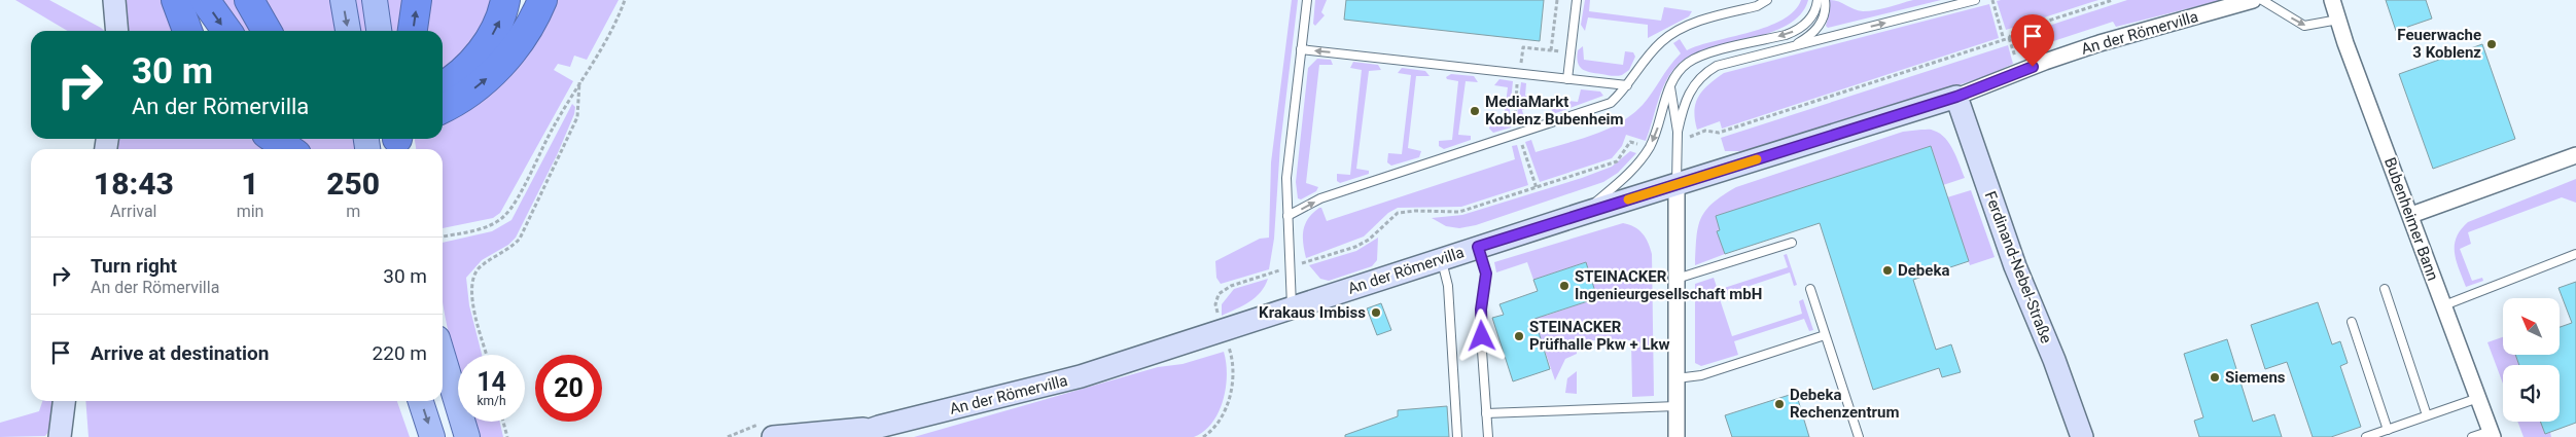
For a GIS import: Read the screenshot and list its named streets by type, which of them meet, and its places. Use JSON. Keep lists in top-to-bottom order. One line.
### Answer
{"streets":{"street":["An der Römervilla","Bubenheimer Bann","Ferdinand-Nebel-Straße"]},"crossings":[["An der Römervilla","Ferdinand-Nebel-Straße"]],"places":["Feuerwache 3 Koblenz","MediaMarkt Koblenz Bubenheim","Debeka","STEINACKER Ingenieurgesellschaft mbH","Krakaus Imbiss","STEINACKER Prüfhalle Pkw + Lkw","Siemens","Debeka Rechenzentrum"],"north":"top left","page":{"turn":["30 m","An der Römervilla"],"eta":["18:43","Arrival","1","min","250","m"],"list":[{"name":"Turn right","note":"An der Römervilla","value":"30 m"},{"name":"Arrive at destination","value":"220 m"}],"speed":"14 km/h","limit":"20"}}
